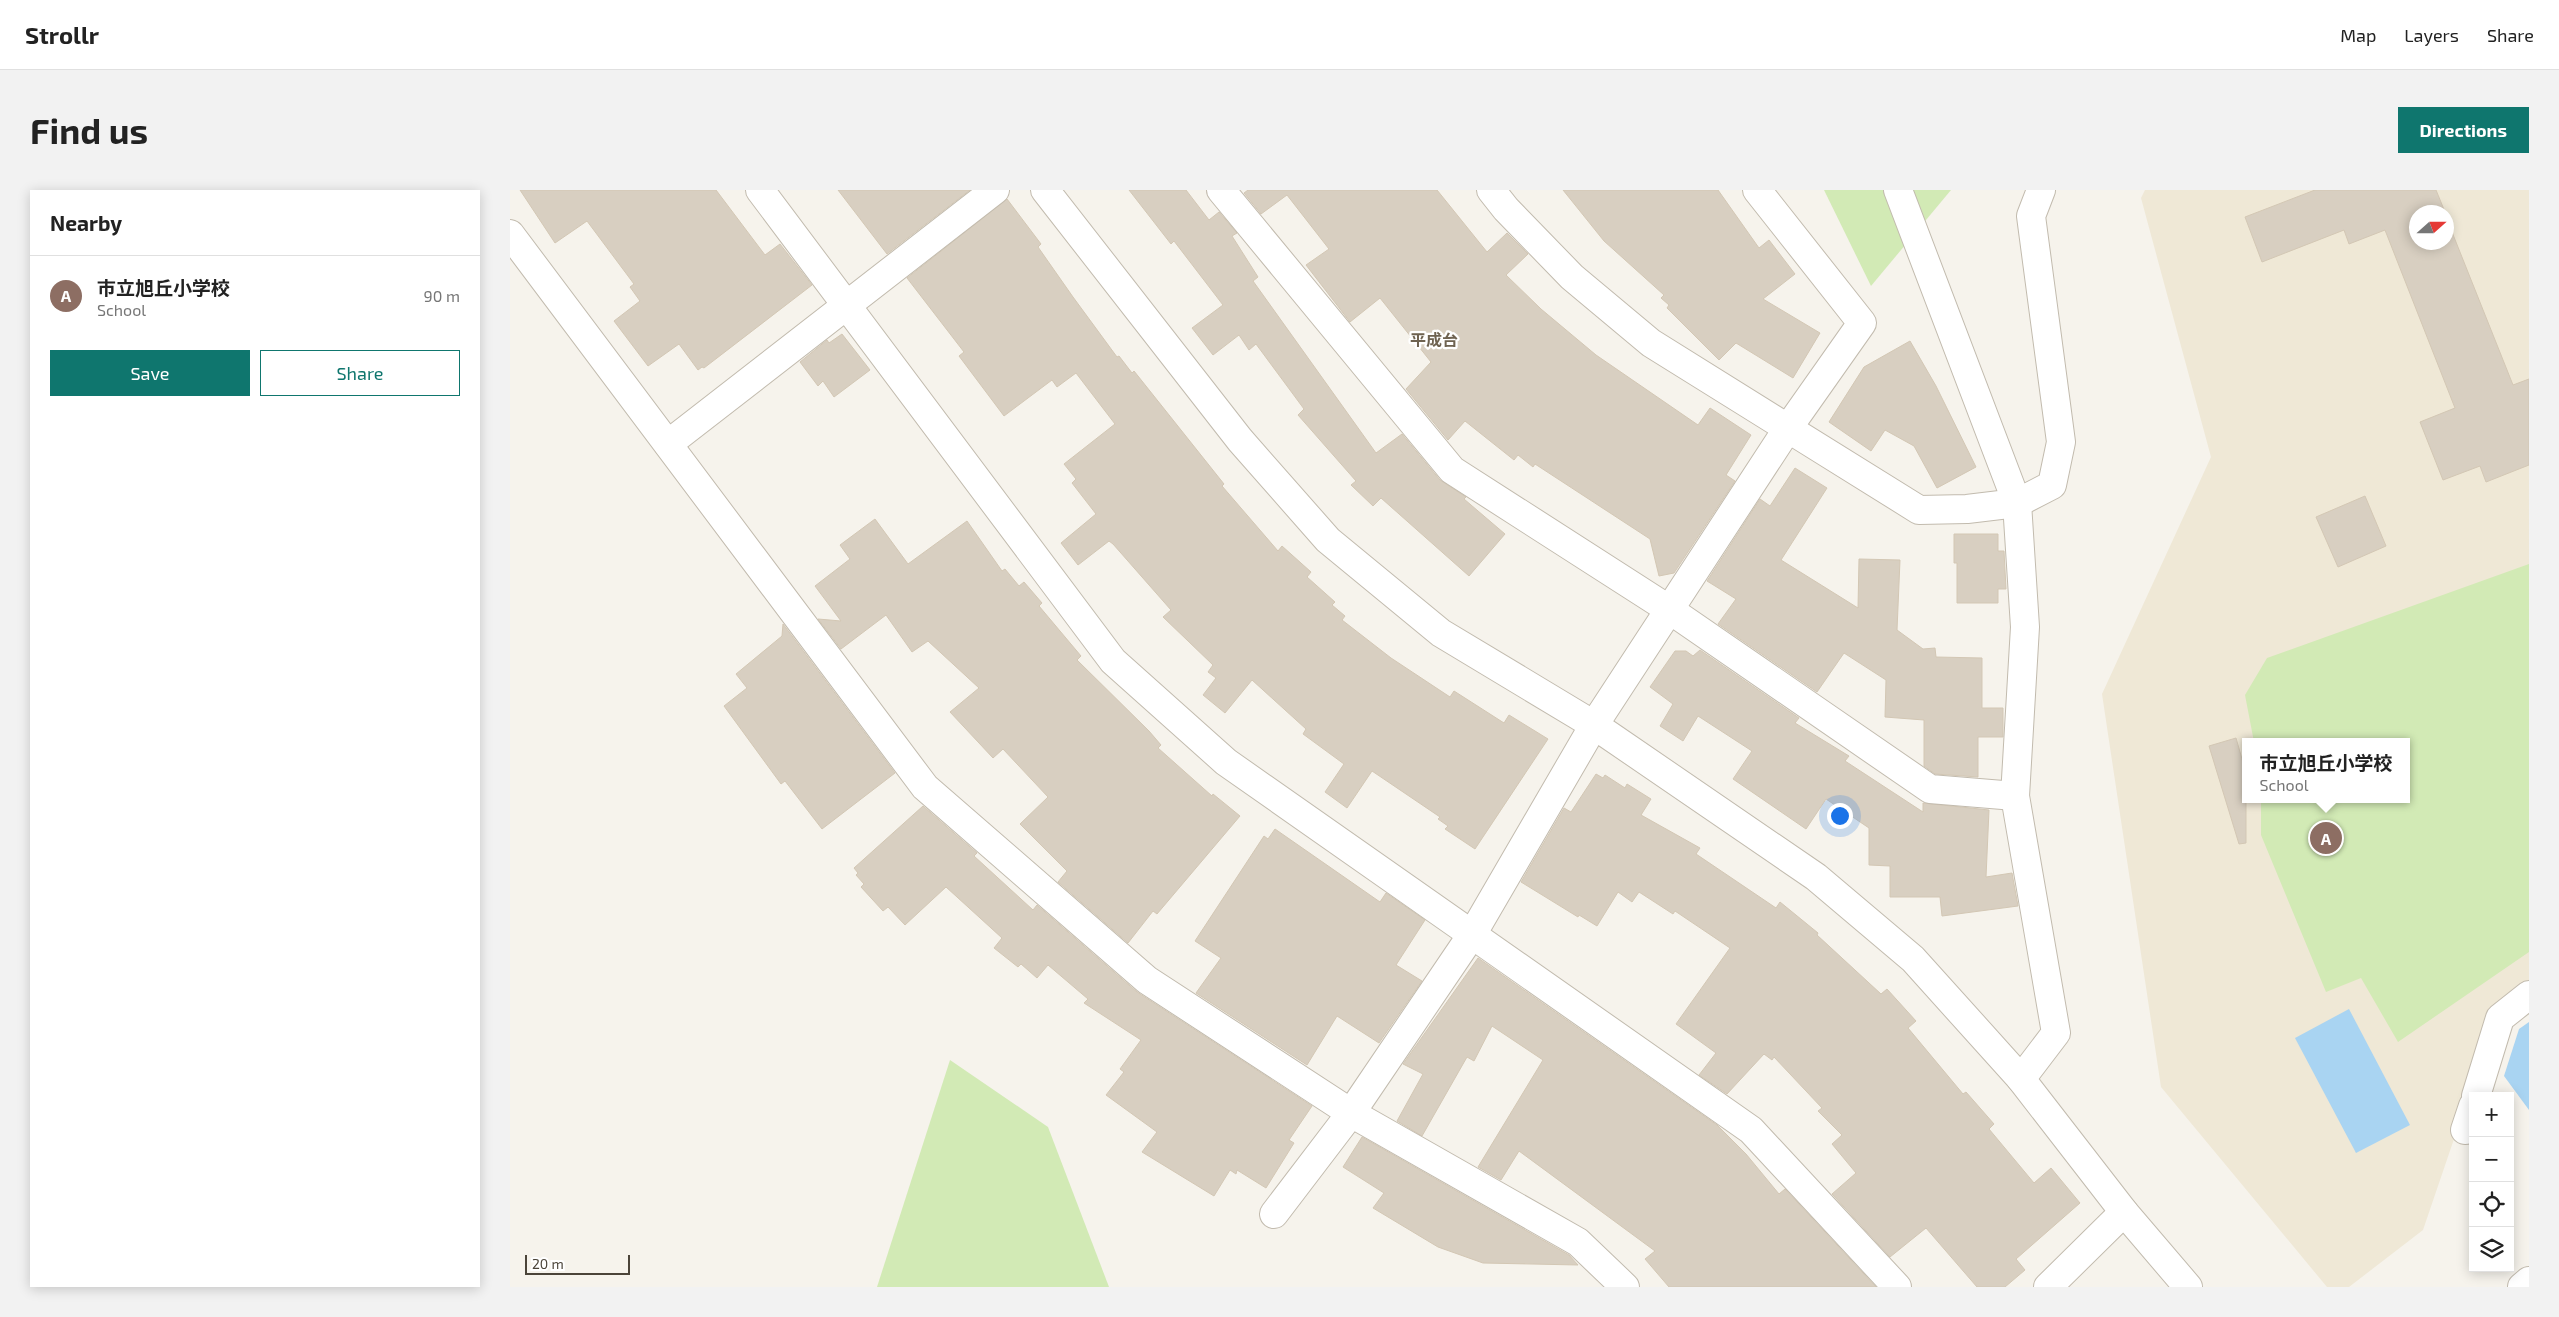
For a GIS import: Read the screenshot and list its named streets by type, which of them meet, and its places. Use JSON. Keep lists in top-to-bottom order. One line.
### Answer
{"districts":["平成台"],"scale_bar":"20 m","north":"right","page":{"header":"Strollr","nav":["Map","Layers","Share"],"buttons":["Directions",["Save","Share"]],"title":"Find us","heading":"Nearby","list":[{"mark":"A","name":"市立旭丘小学校","note":"School","value":"90 m"}],"popup":["市立旭丘小学校","School"],"pins":"A","map_buttons":["+","−"],"scale":"20 m"}}
